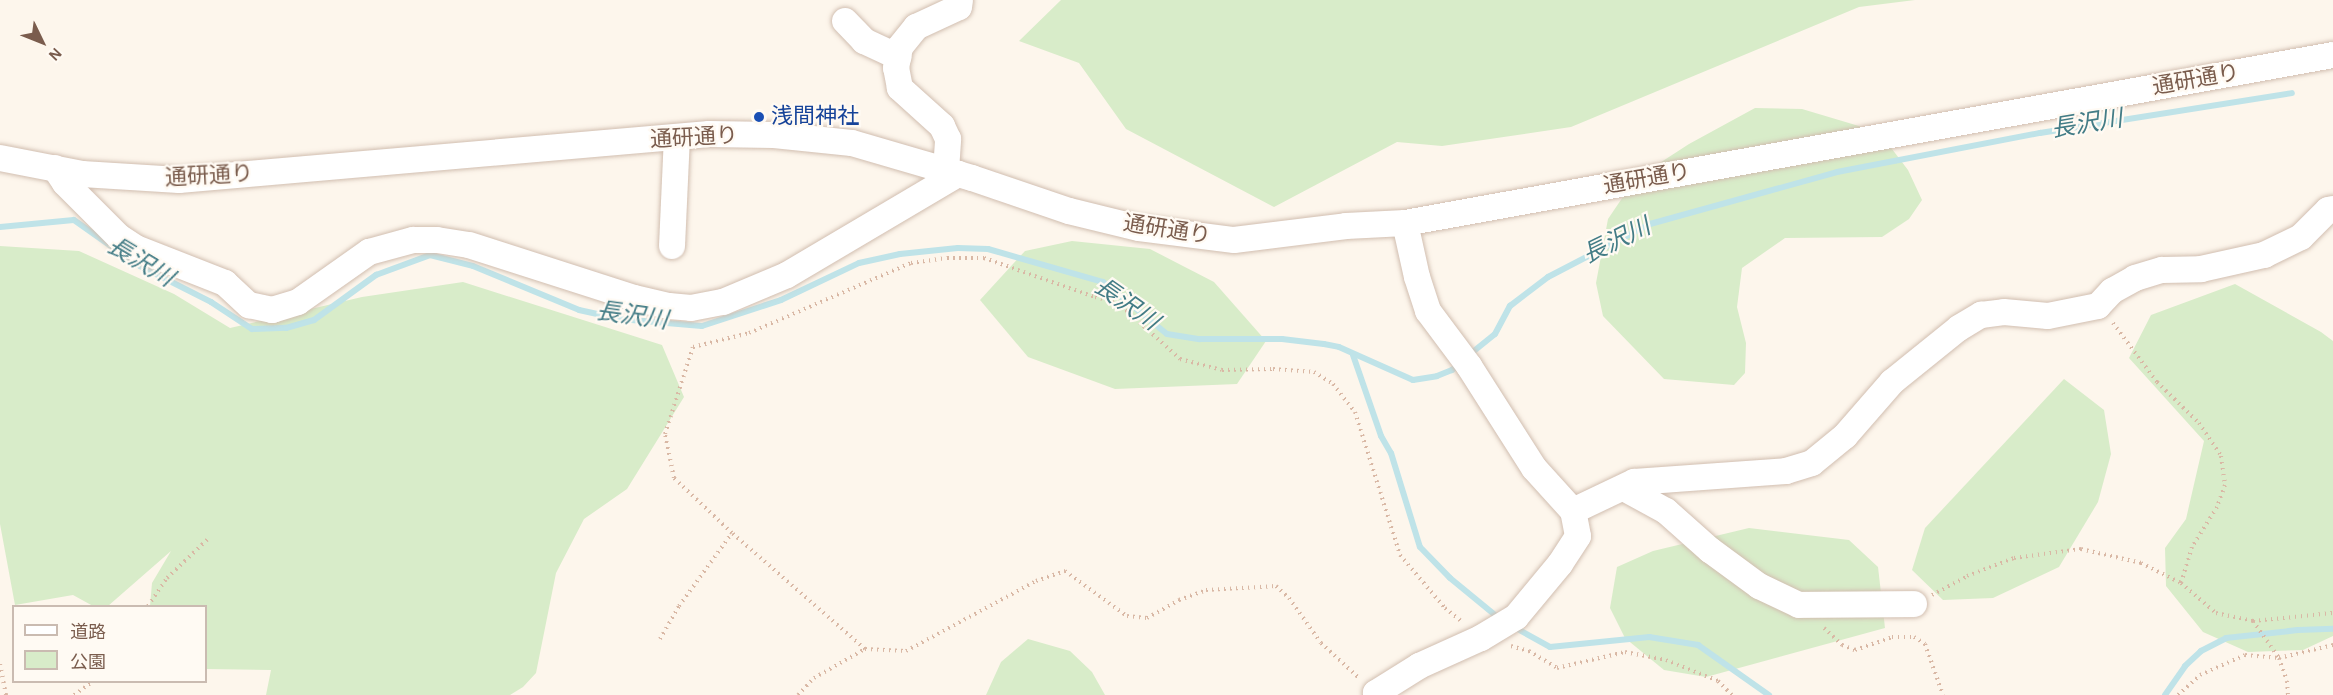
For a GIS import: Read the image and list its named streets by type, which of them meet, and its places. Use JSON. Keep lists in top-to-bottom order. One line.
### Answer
{"streets":{"street":["通研通り"]},"water":["長沢川"],"places":["浅間神社"],"legend":["道路","公園"],"north":"bottom right"}
